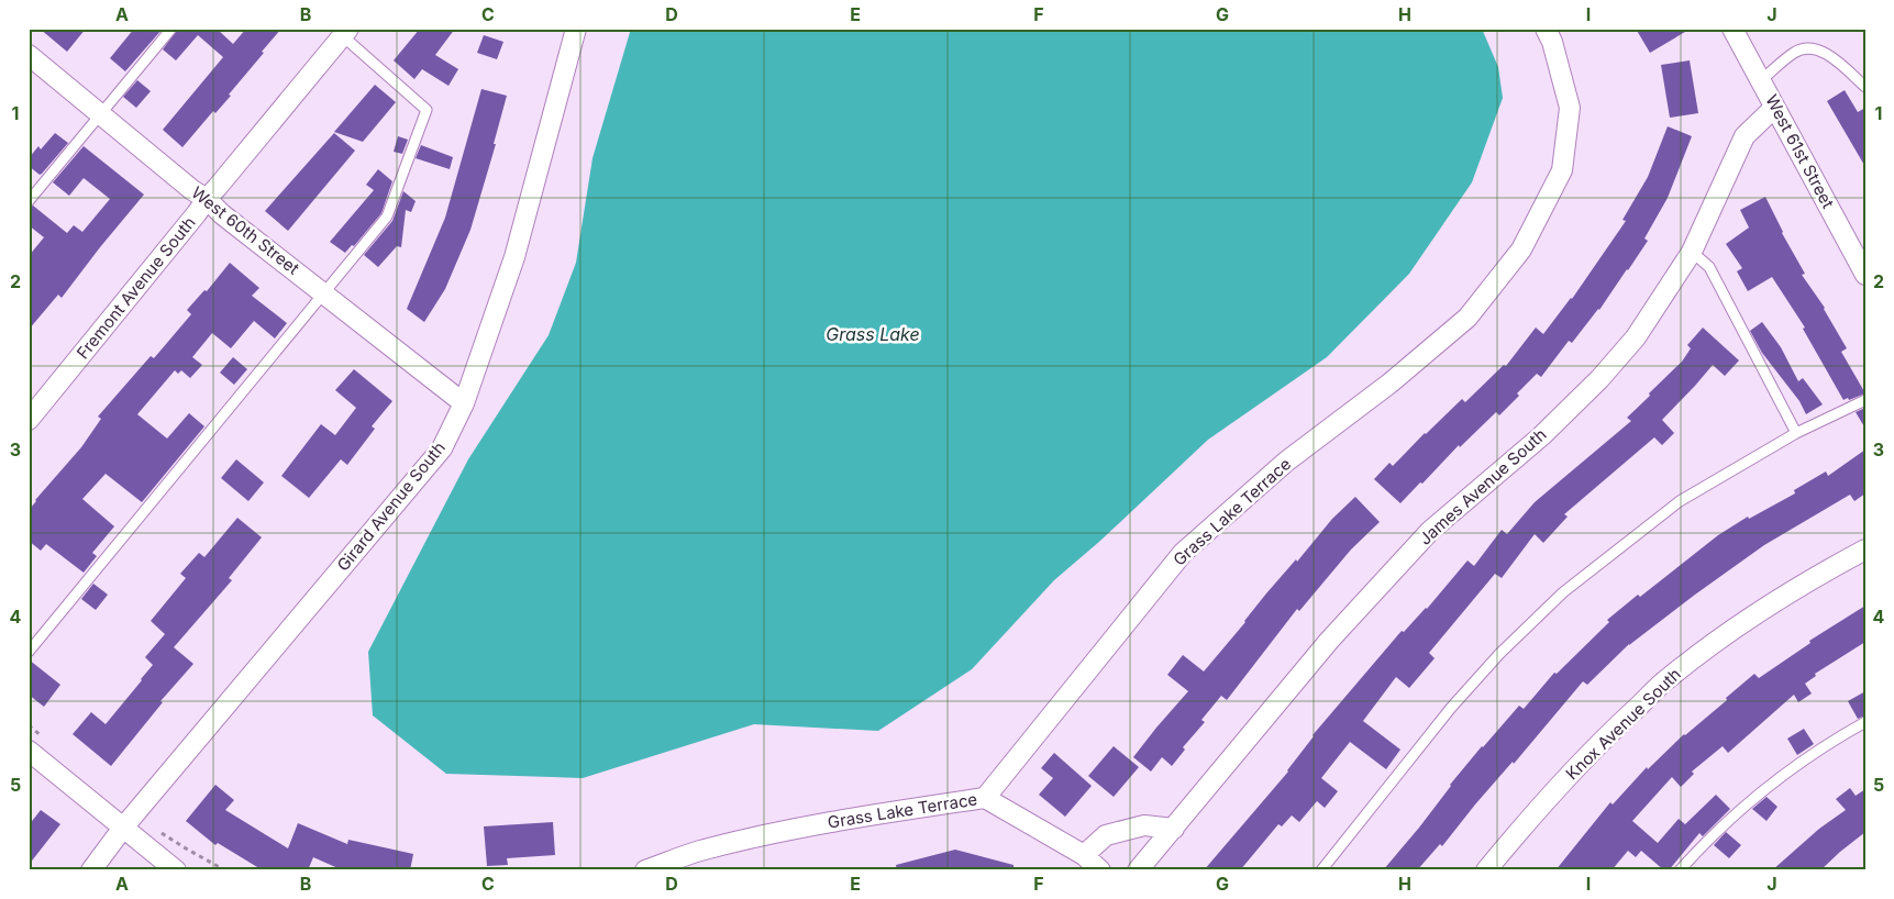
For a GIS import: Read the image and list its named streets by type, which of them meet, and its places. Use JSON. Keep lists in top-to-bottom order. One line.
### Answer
{"streets":{"street":["West 61st Street","West 60th Street","Fremont Avenue South","James Avenue South","Girard Avenue South","Grass Lake Terrace","Knox Avenue South"]},"crossings":[["West 61st Street","James Avenue South"],["West 60th Street","Fremont Avenue South"],["West 60th Street","Girard Avenue South"]],"water":["Grass Lake"],"grid":{"columns":["A","B","C","D","E","F","G","H","I","J"],"rows":["1","2","3","4","5"]}}
